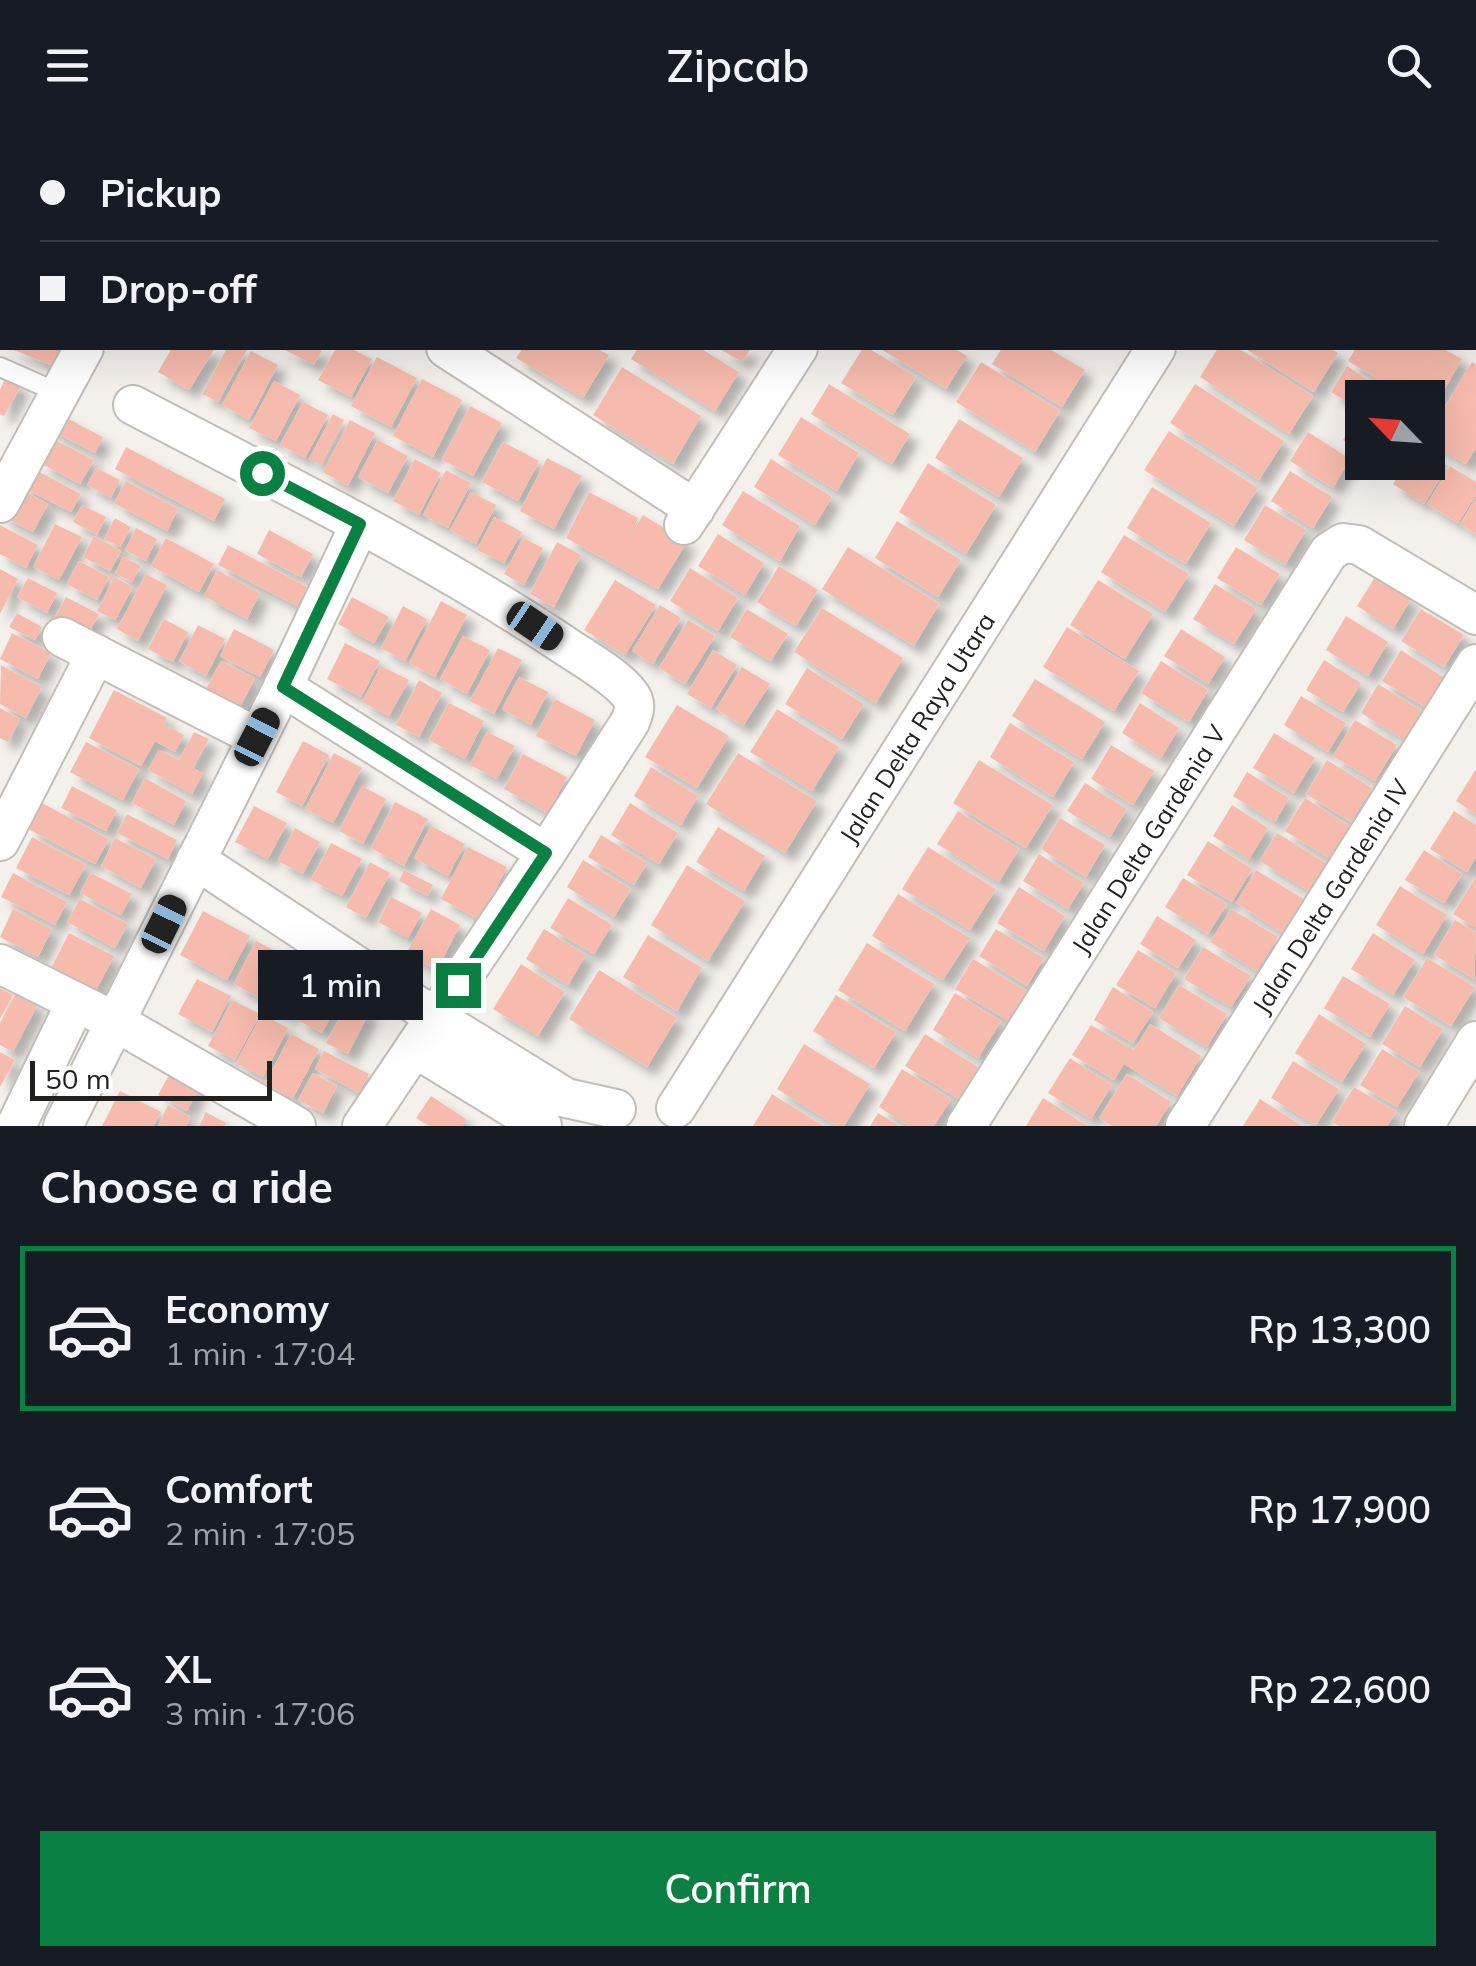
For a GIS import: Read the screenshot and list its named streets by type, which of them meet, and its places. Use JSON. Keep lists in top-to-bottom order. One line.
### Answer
{"streets":{"street":["Jalan Delta Raya Utara","Jalan Delta Gardenia V","Jalan Delta Gardenia IV"]},"scale_bar":"50 m","north":"top left","page":{"header":"Zipcab","banner":["Pickup","Drop-off"],"bubble":"1 min","scale":"50 m","heading":"Choose a ride","list":[{"name":"Economy","note":"1 min · 17:04","value":"Rp 13,300"},{"name":"Comfort","note":"2 min · 17:05","value":"Rp 17,900"},{"name":"XL","note":"3 min · 17:06","value":"Rp 22,600"}],"buttons":"Confirm"}}
